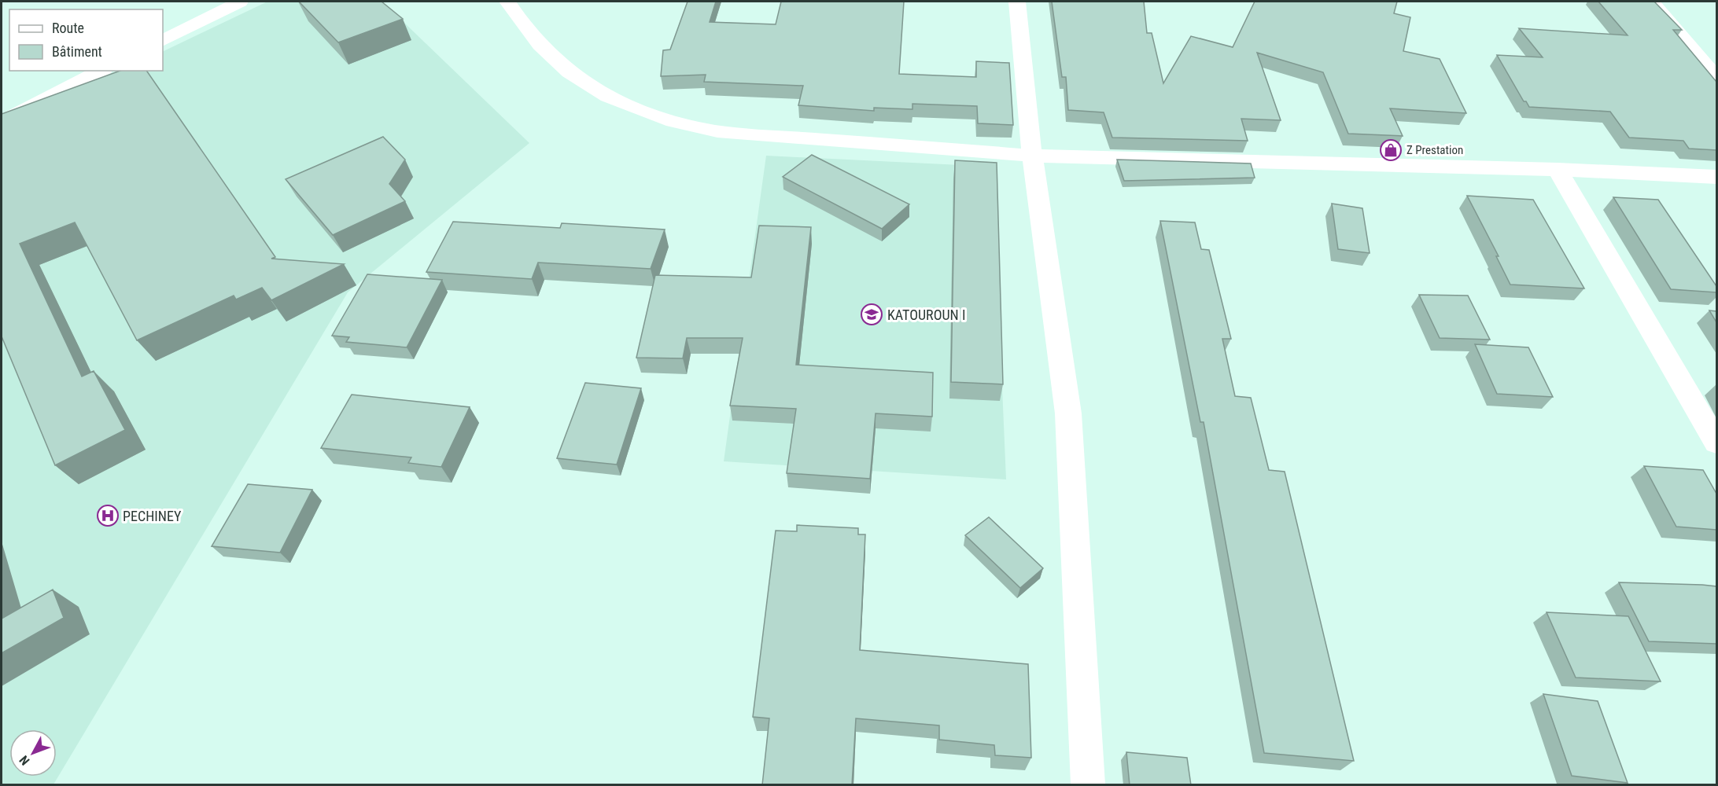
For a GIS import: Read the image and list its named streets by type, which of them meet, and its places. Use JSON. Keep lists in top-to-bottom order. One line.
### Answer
{"places":{"shop":["Z Prestation"],"school or university":["KATOUROUN I"],"hospital":["PECHINEY"]},"legend":["Route","Bâtiment"],"north":"bottom left"}
